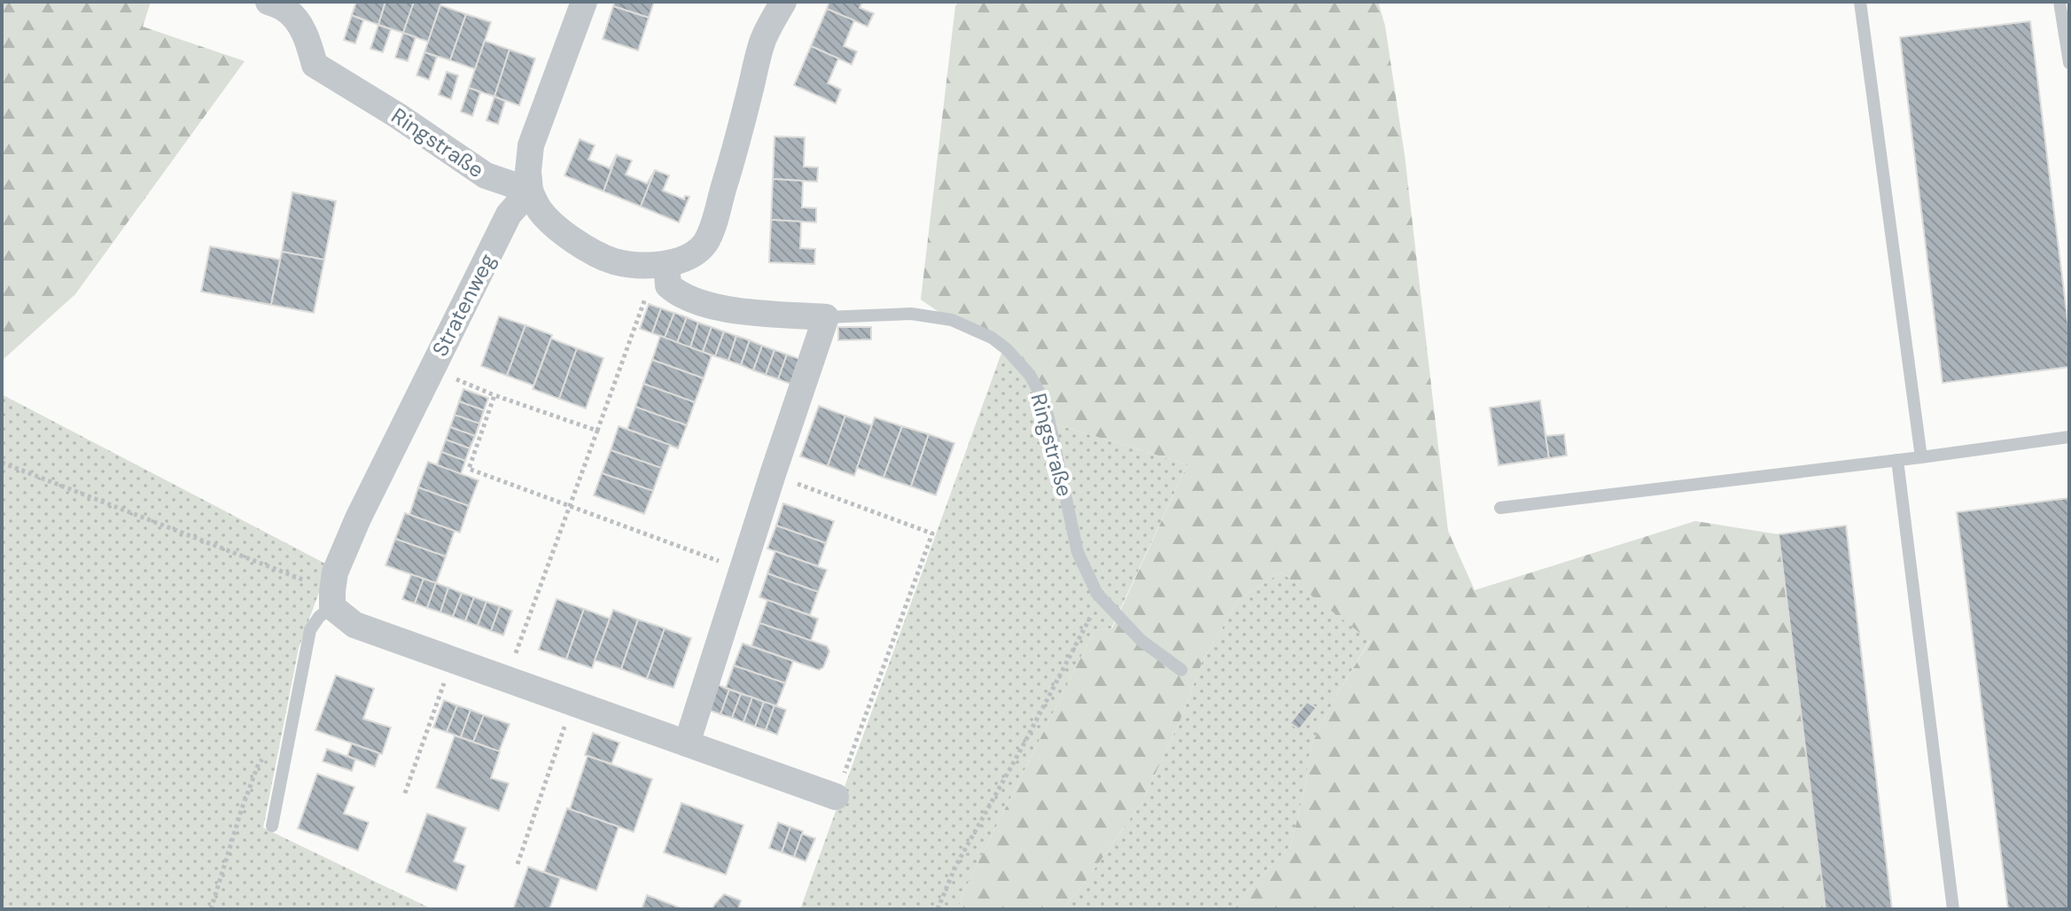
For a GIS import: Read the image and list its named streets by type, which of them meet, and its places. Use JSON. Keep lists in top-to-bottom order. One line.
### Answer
{"streets":{"street":["Ringstraße","Stratenweg"]},"crossings":[["Ringstraße","Stratenweg"]]}
